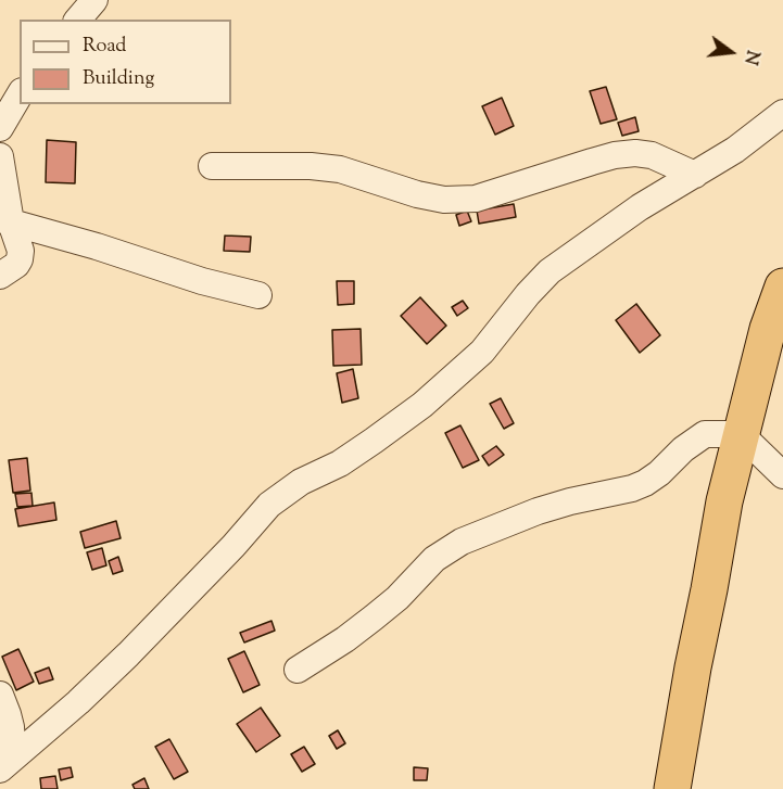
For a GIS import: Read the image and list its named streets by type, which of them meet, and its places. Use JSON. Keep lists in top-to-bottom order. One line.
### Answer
{"legend":["Road","Building"],"north":"right"}
